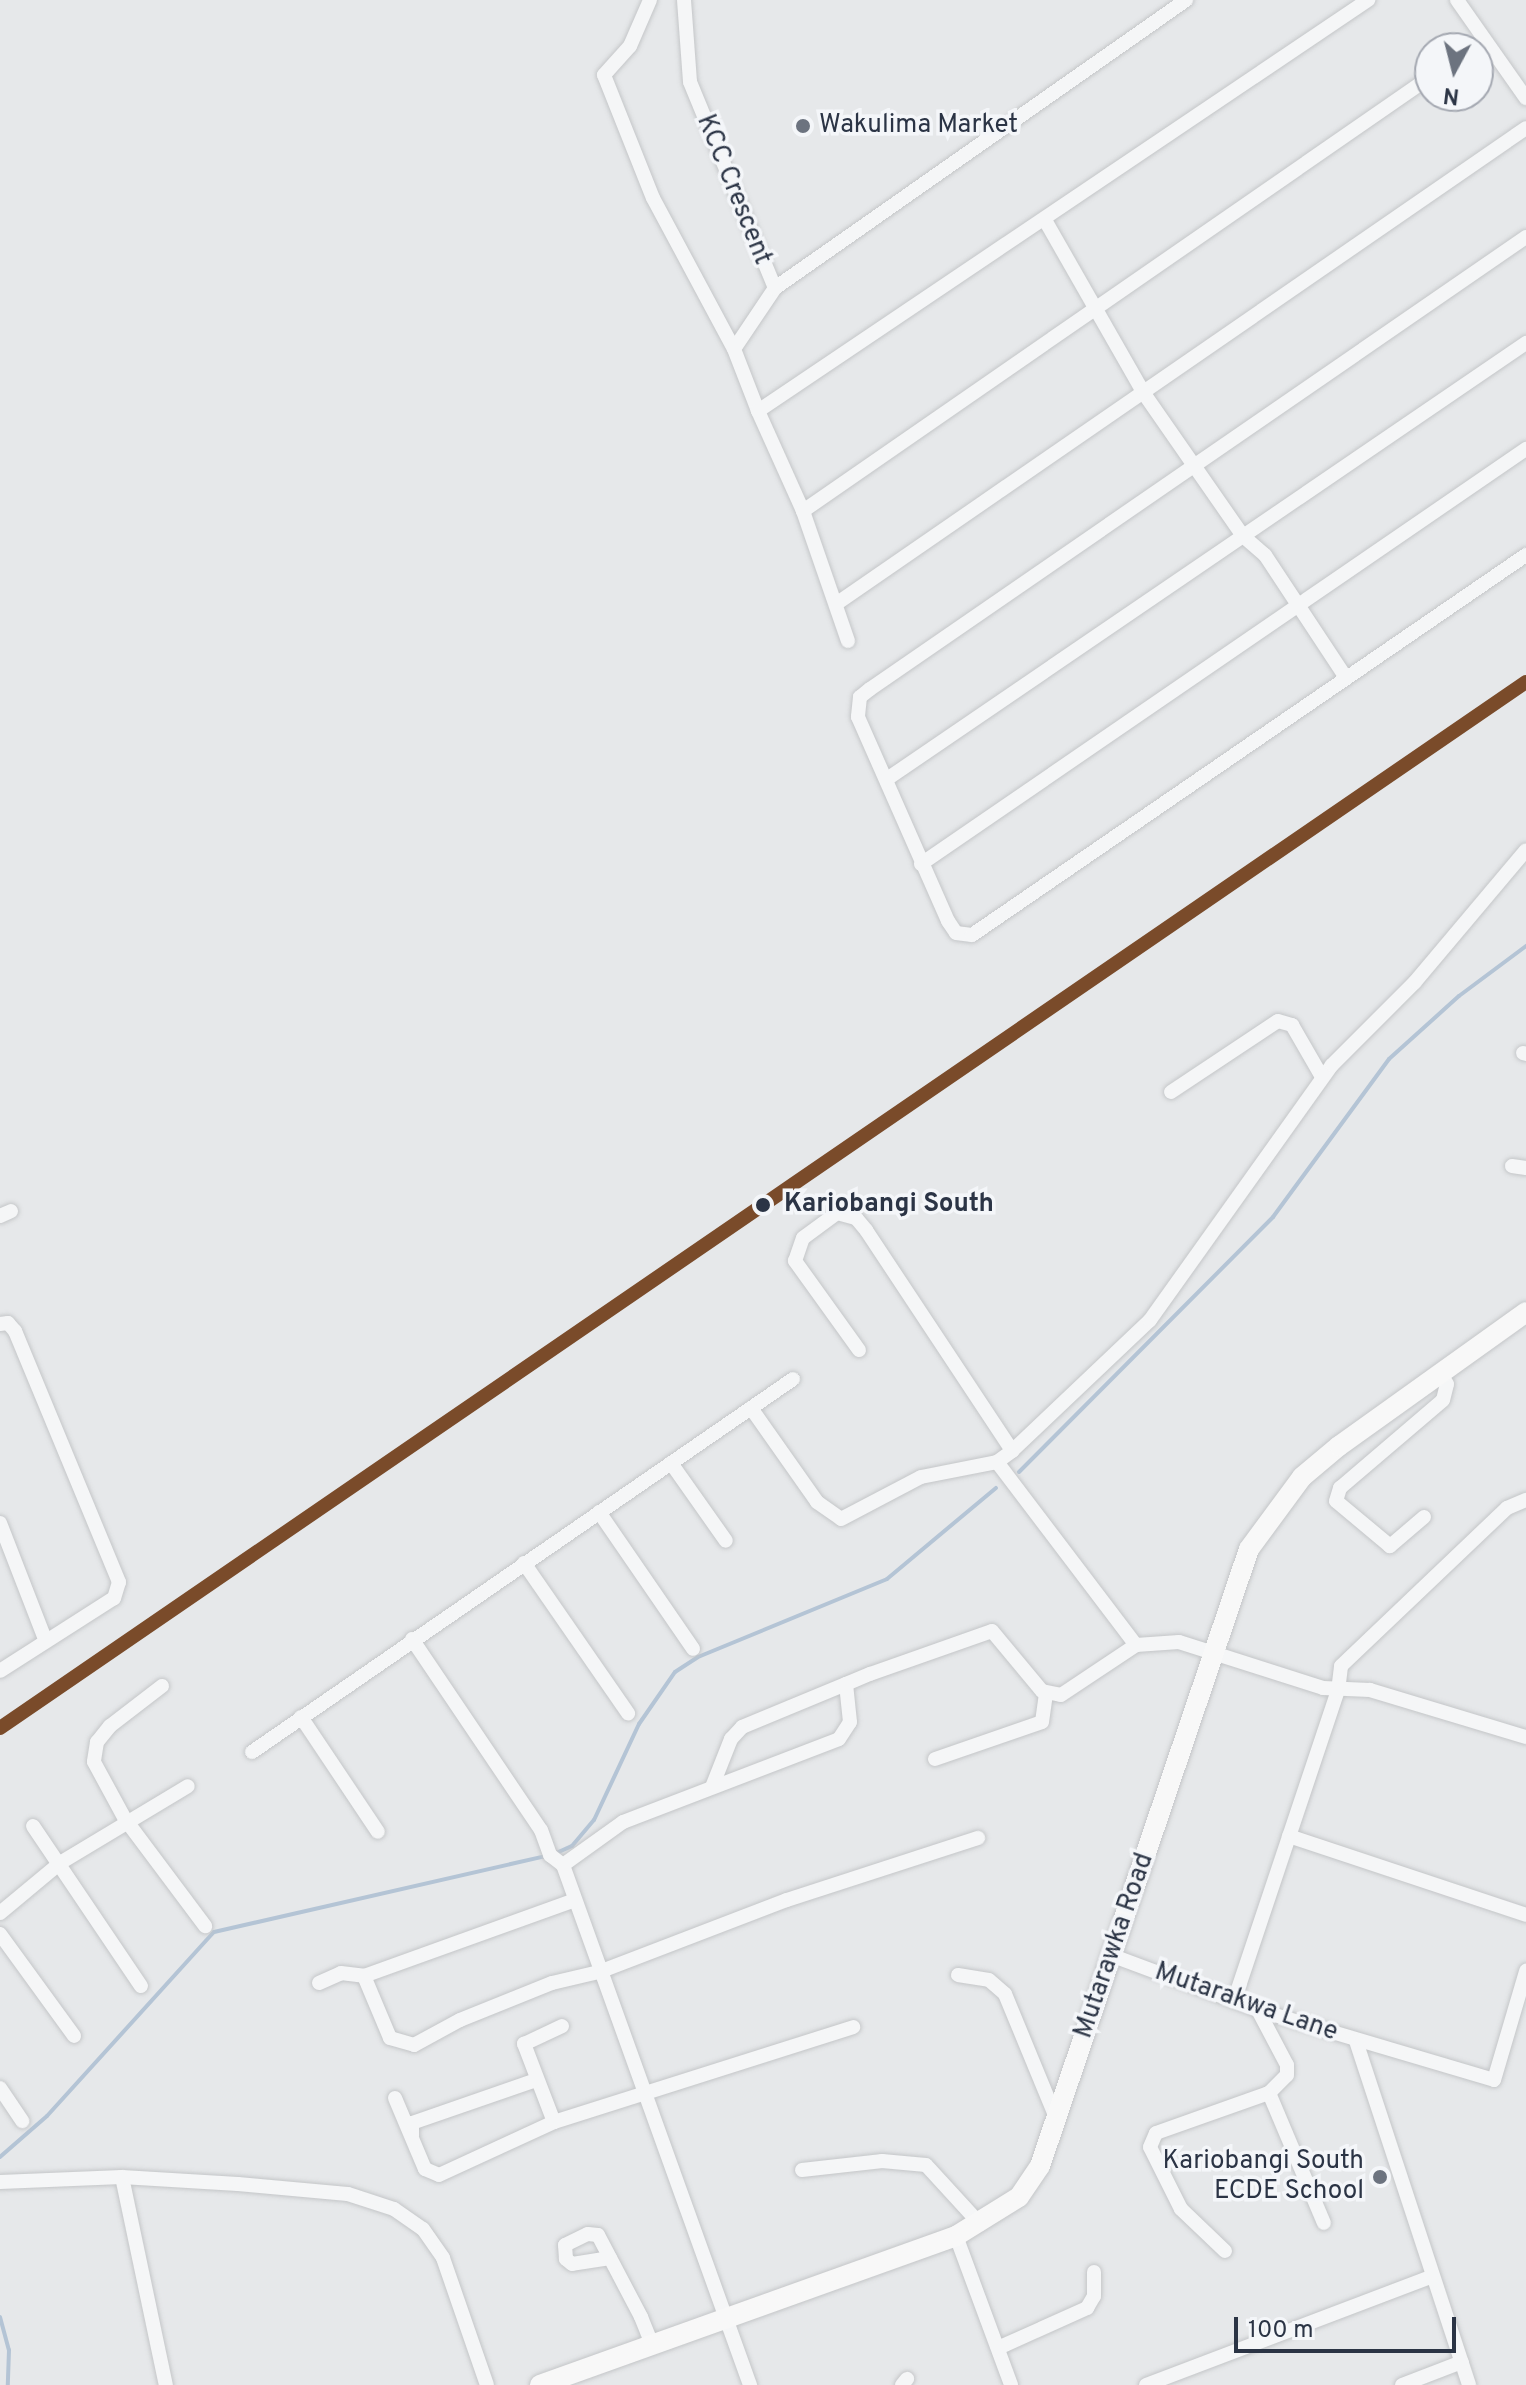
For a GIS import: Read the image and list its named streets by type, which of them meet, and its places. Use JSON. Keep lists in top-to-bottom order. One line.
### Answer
{"streets":{"street":["KCC Crescent","Mutarawka Road","Mutarakwa Lane"]},"crossings":[["Mutarawka Road","Mutarakwa Lane"]],"places":["Wakulima Market","Kariobangi South","Kariobangi South ECDE School"],"scale_bar":"100 m","north":"bottom"}
